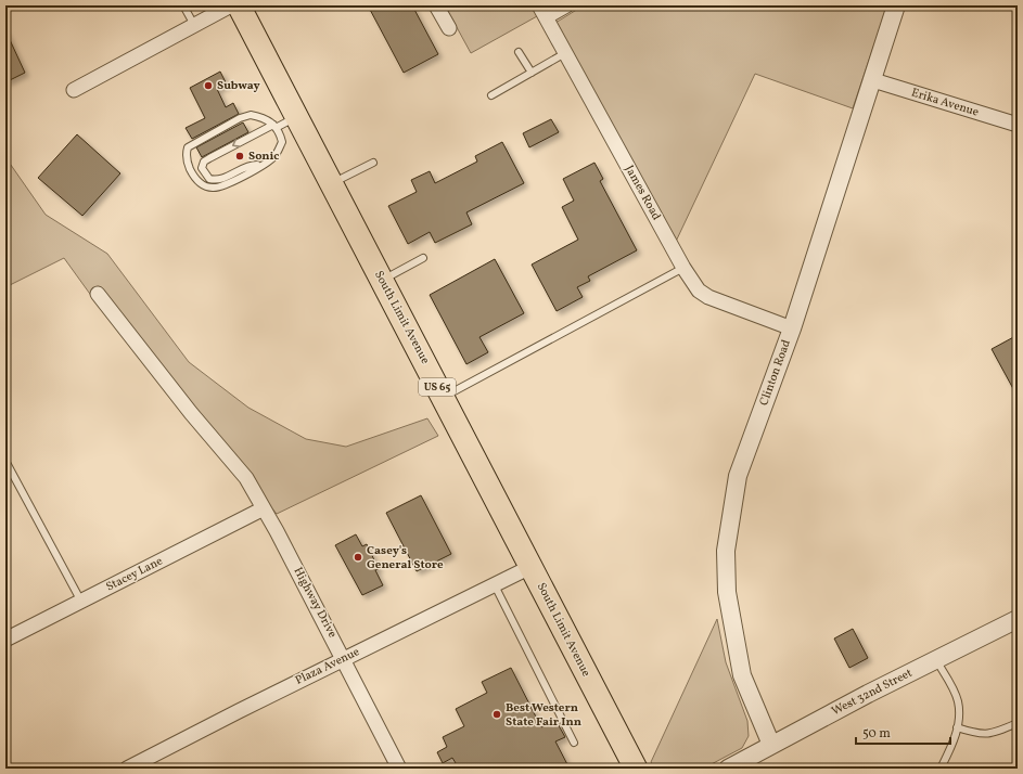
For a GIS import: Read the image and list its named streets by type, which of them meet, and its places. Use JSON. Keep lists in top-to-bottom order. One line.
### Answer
{"streets":{"highway":["South Limit Avenue","US 65"],"street":["Erika Avenue","James Road","Clinton Road","Stacey Lane","Highway Drive","Plaza Avenue","West 32nd Street"]},"crossings":[["Erika Avenue","Clinton Road"],["James Road","Clinton Road"],["South Limit Avenue","Plaza Avenue"],["Clinton Road","West 32nd Street"],["Stacey Lane","Highway Drive"],["Highway Drive","Plaza Avenue"]],"places":["Subway","Sonic","Casey's General Store","Best Western State Fair Inn"],"scale_bar":"50 m"}
